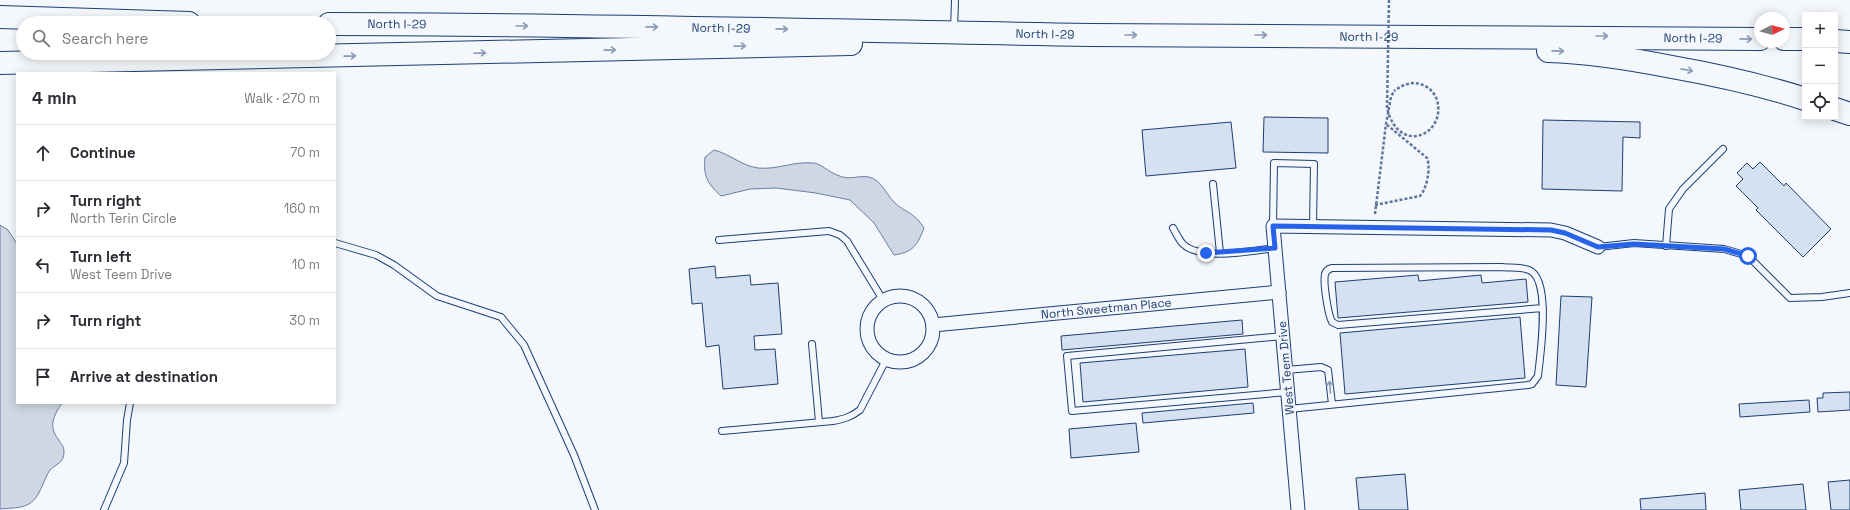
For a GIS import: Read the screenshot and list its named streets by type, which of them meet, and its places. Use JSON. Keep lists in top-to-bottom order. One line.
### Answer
{"streets":{"highway":["North I-29"],"street":["North Sweetman Place","West Teem Drive"]},"crossings":[["North Sweetman Place","West Teem Drive"]],"north":"right","page":{"map_buttons":["+","−"],"search":"Search here","heading":["4 min","Walk · 270 m"],"list":[["Continue","70 m"],["Turn right","North Terin Circle","160 m"],["Turn left","West Teem Drive","10 m"],["Turn right","30 m"],"Arrive at destination"]}}
